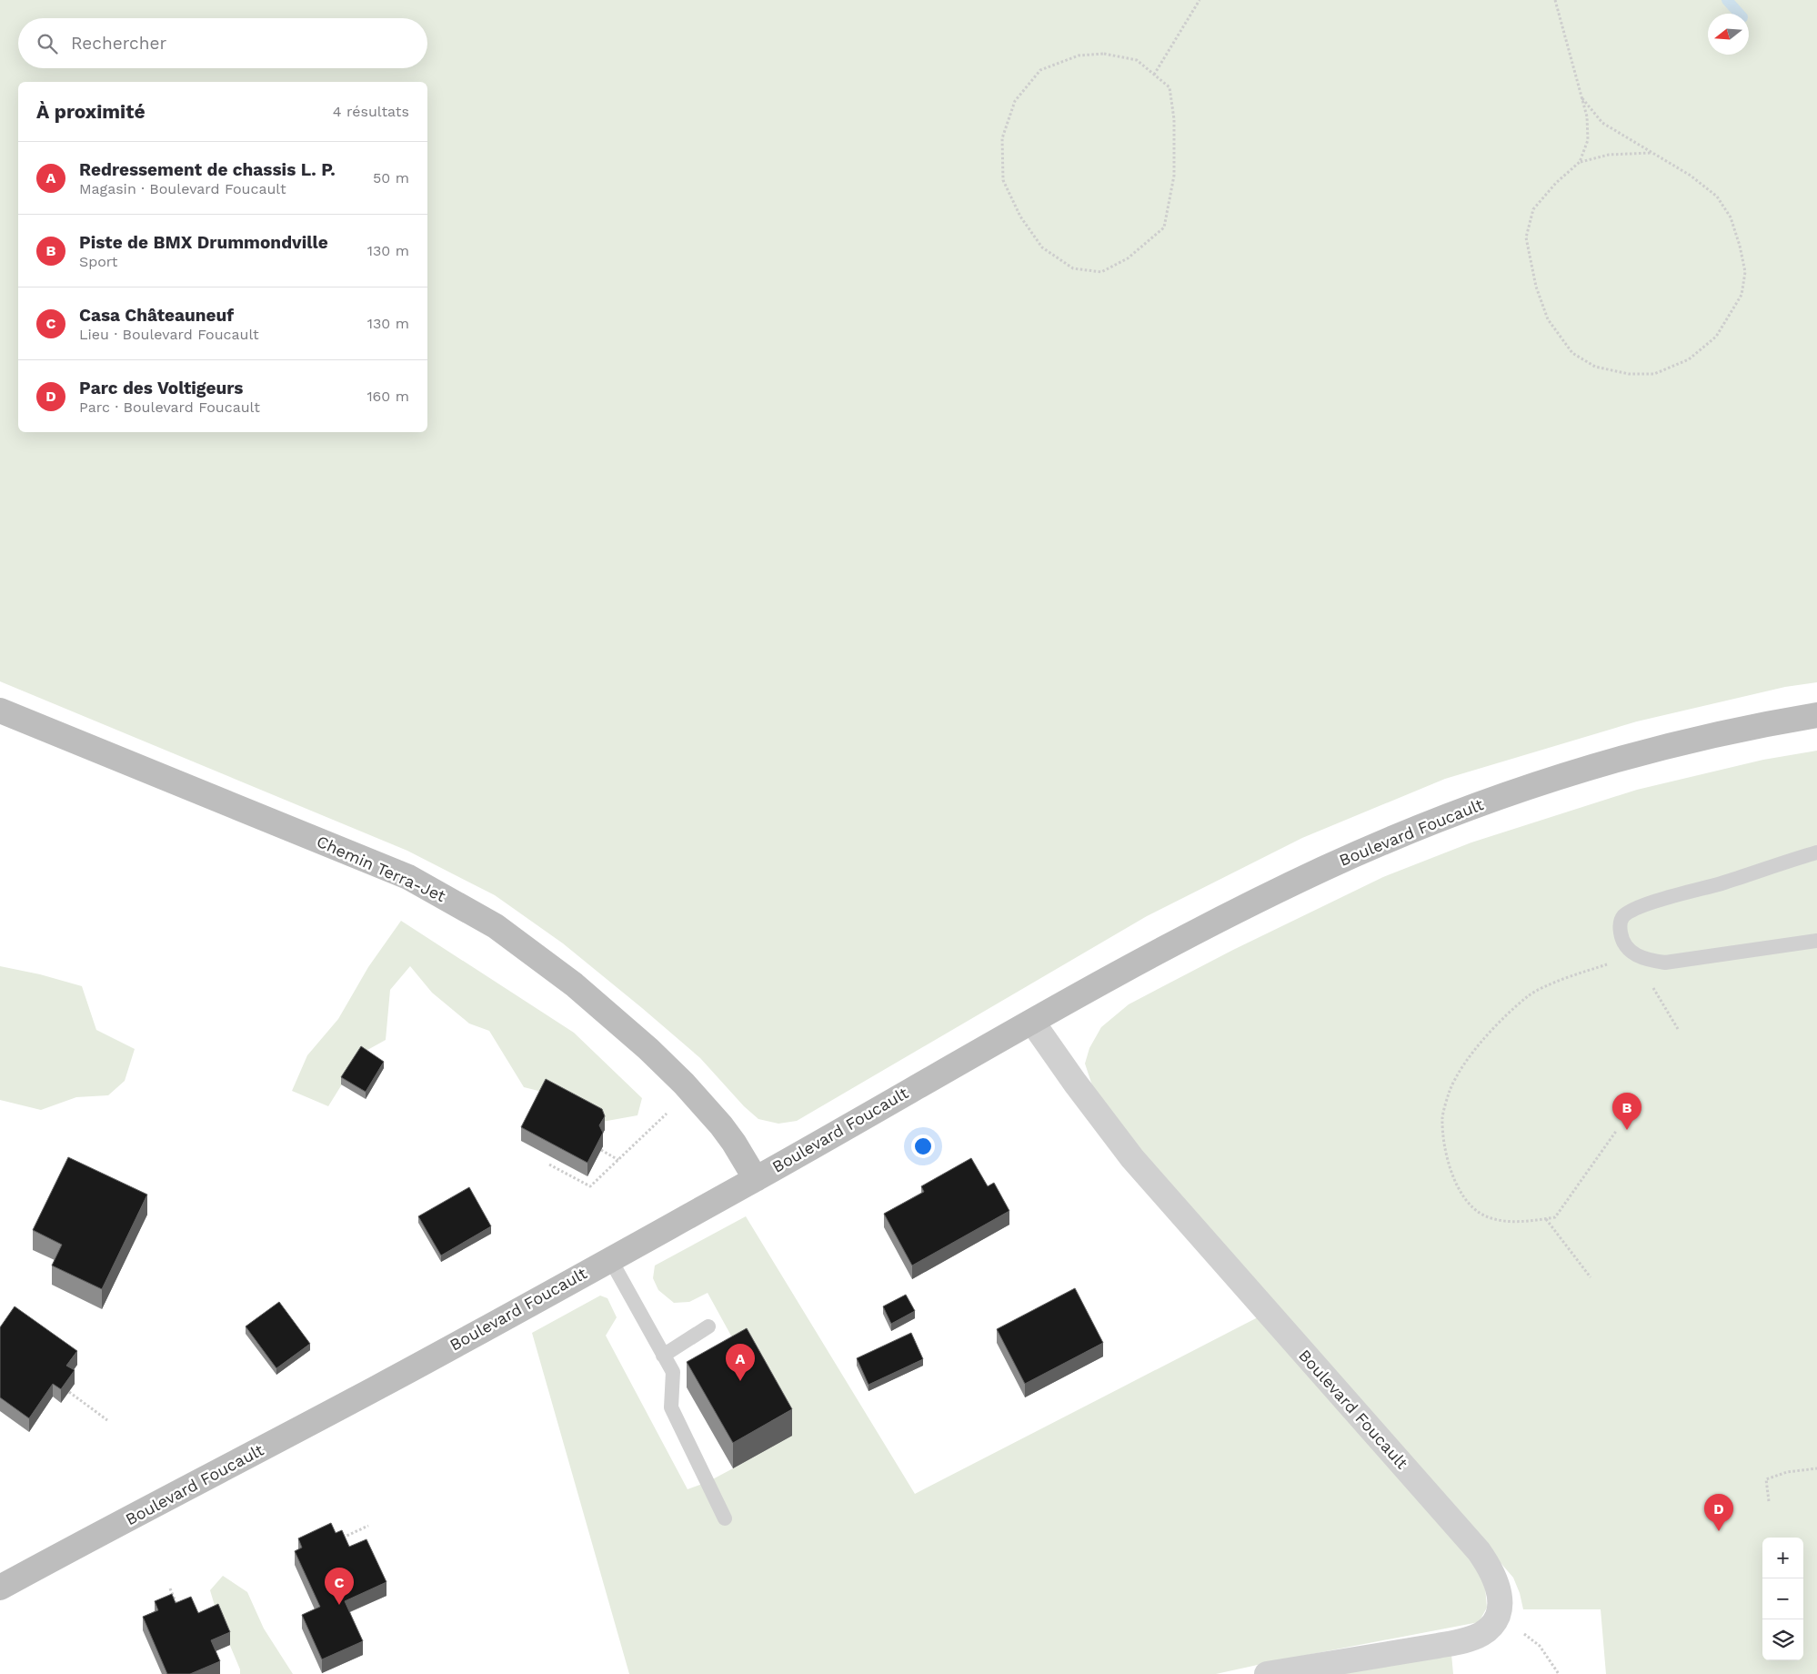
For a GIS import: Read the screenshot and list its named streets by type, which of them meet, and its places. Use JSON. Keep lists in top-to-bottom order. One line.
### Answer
{"streets":{"street":["Boulevard Foucault","Chemin Terra-Jet"]},"crossings":[["Boulevard Foucault","Chemin Terra-Jet"]],"north":"left","page":{"search":"Rechercher","heading":["À proximité","4 résultats"],"list":[{"mark":"A","name":"Redressement de chassis L. P.","note":"Magasin · Boulevard Foucault","value":"50 m"},{"mark":"B","name":"Piste de BMX Drummondville","note":"Sport","value":"130 m"},{"mark":"C","name":"Casa Châteauneuf","note":"Lieu · Boulevard Foucault","value":"130 m"},{"mark":"D","name":"Parc des Voltigeurs","note":"Parc · Boulevard Foucault","value":"160 m"}],"pins":["B","A","D","C"],"map_buttons":["+","−"]}}
